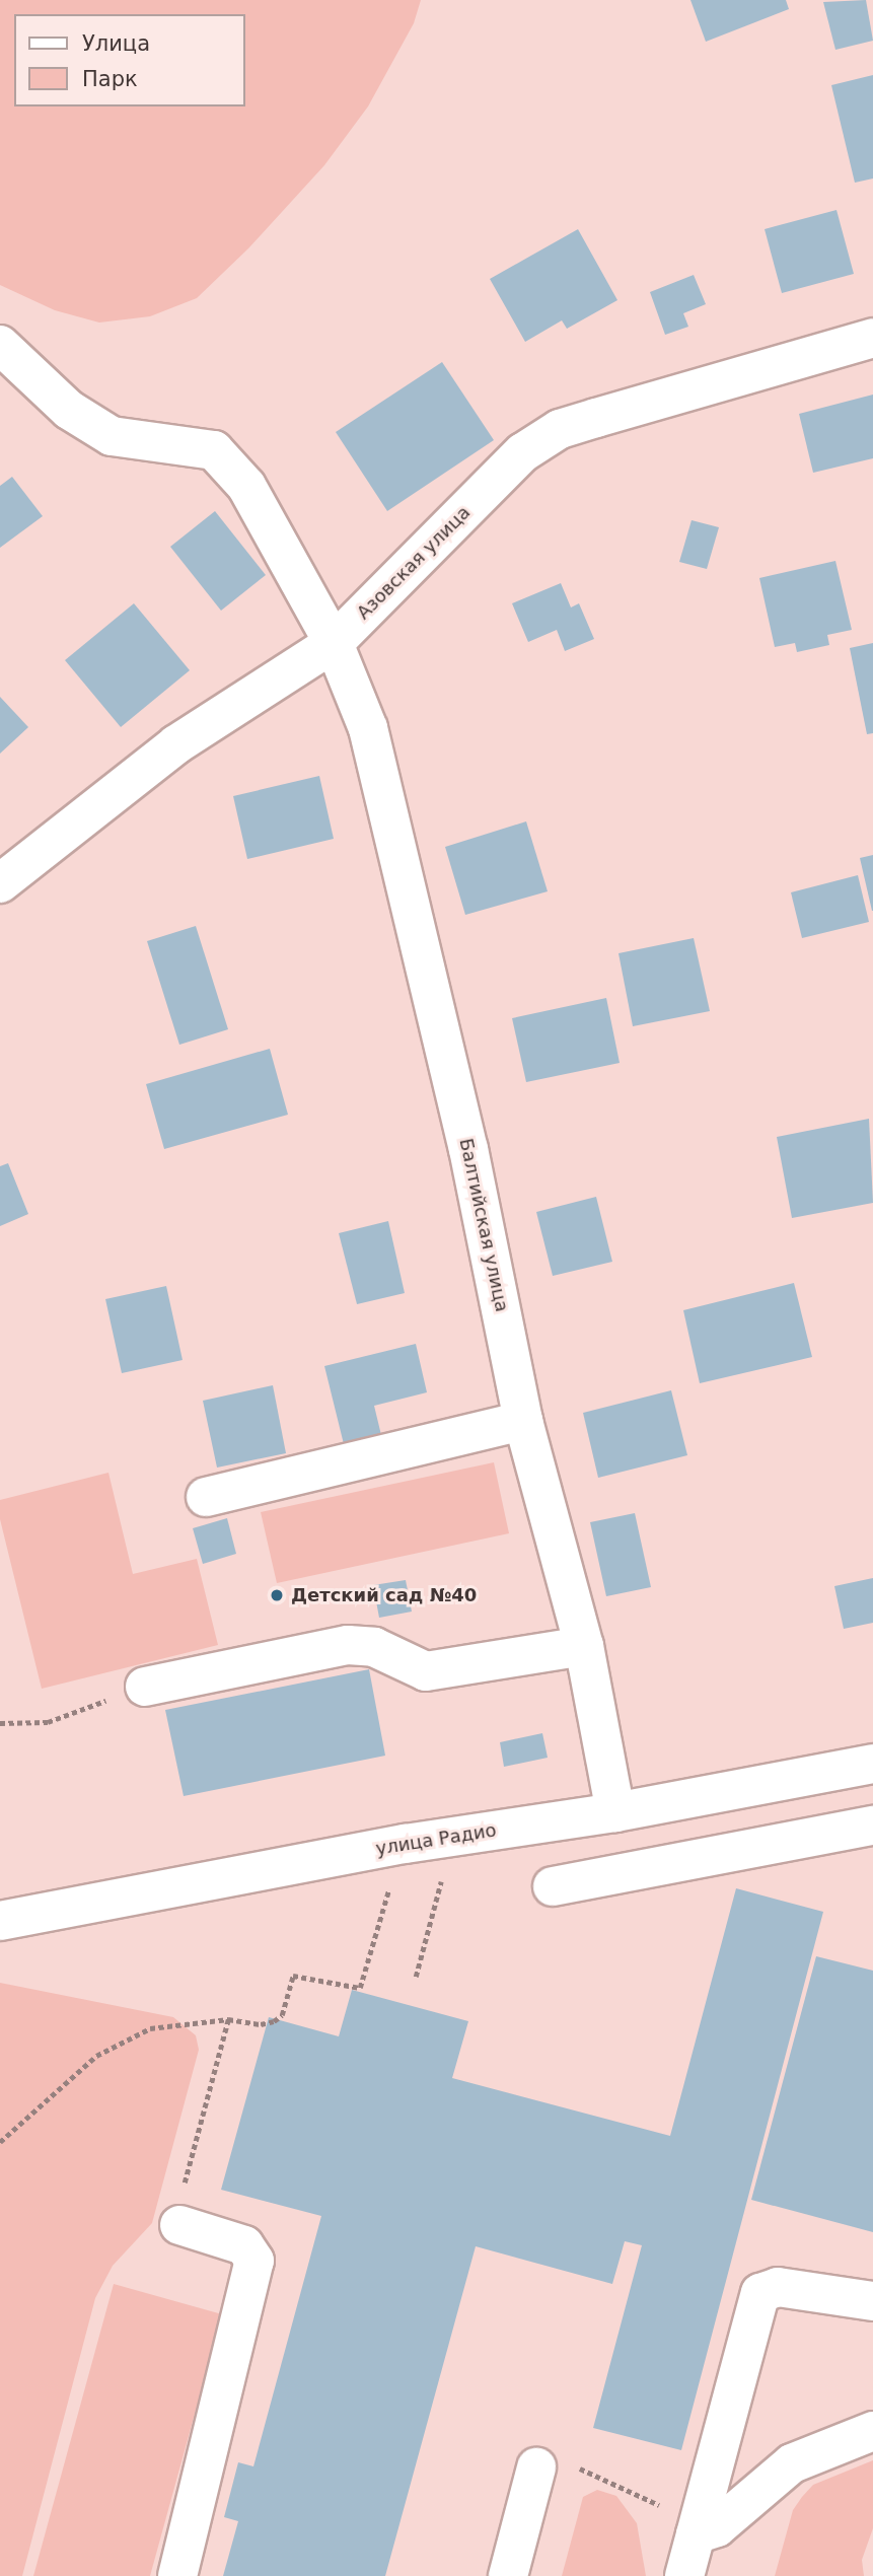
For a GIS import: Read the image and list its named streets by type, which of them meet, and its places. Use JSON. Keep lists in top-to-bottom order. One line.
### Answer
{"streets":{"main road":["Азовская улица","Балтийская улица","улица Радио"]},"crossings":[["Азовская улица","Балтийская улица"],["Балтийская улица","улица Радио"]],"places":["Детский сад №40"],"legend":["Улица","Парк"]}
